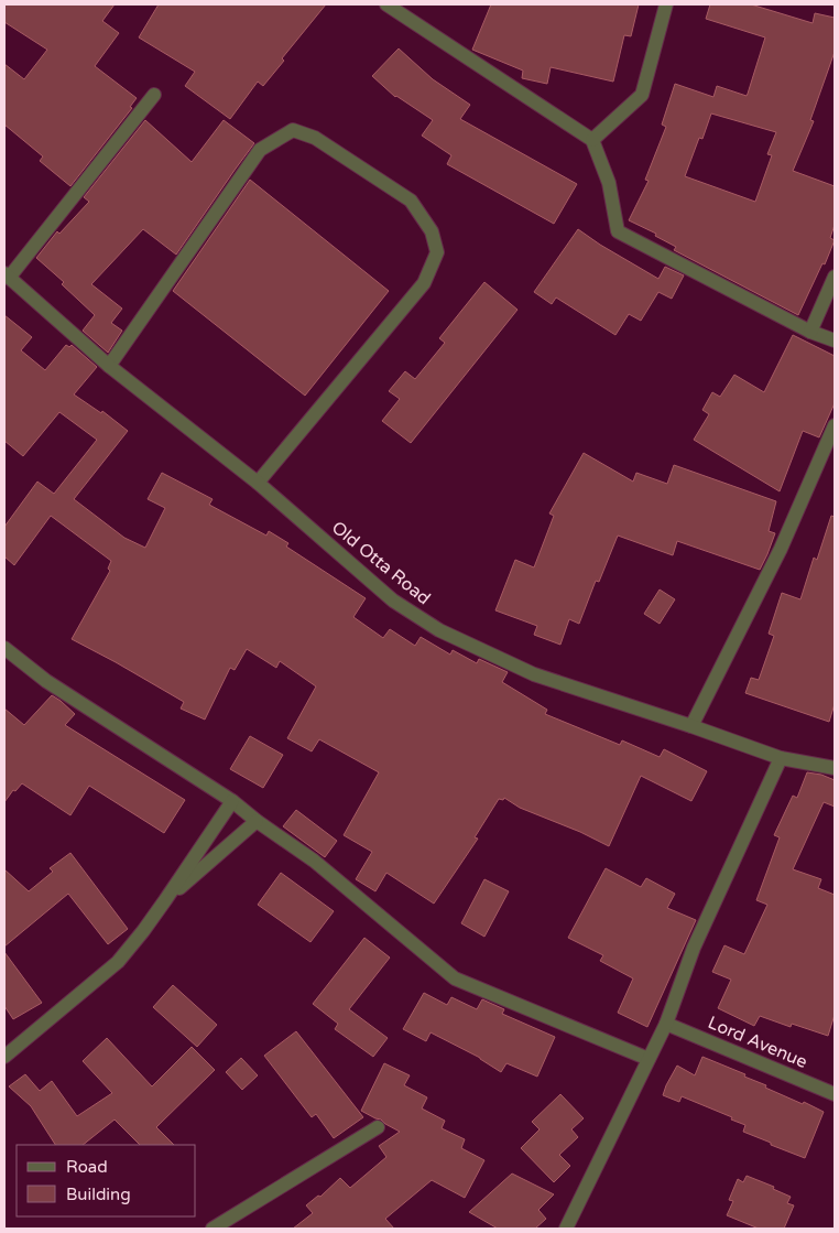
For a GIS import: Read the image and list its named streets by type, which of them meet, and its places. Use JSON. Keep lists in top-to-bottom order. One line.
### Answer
{"streets":{"street":["Old Otta Road","Lord Avenue"]},"legend":["Road","Building"]}
